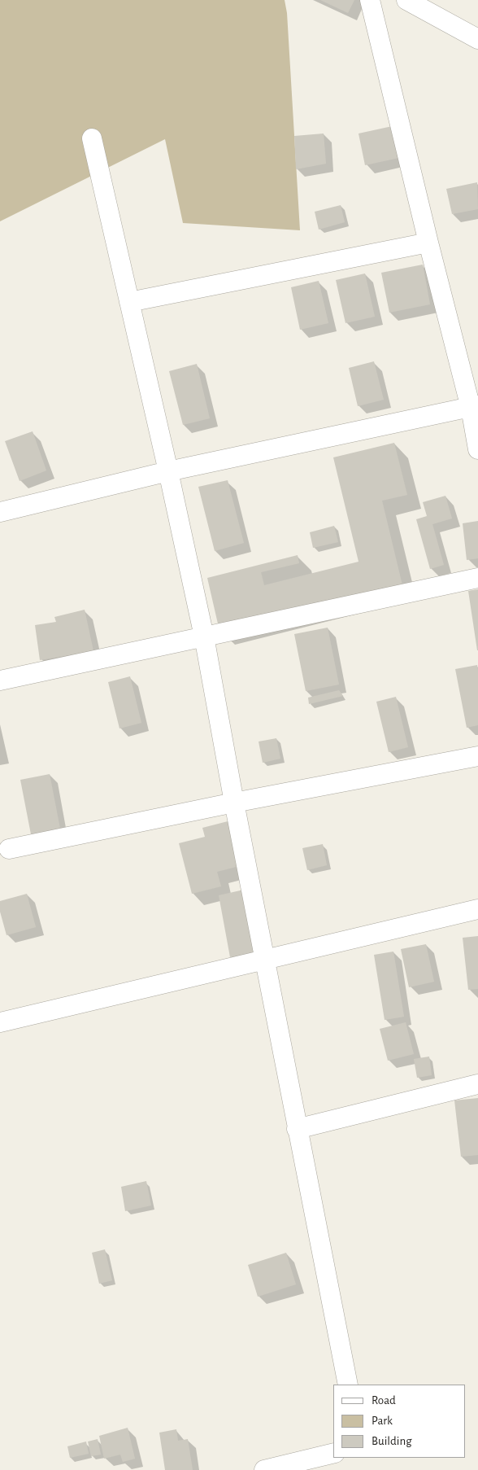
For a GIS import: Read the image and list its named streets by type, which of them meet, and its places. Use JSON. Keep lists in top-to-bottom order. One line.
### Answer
{"legend":["Road","Park","Building"]}
